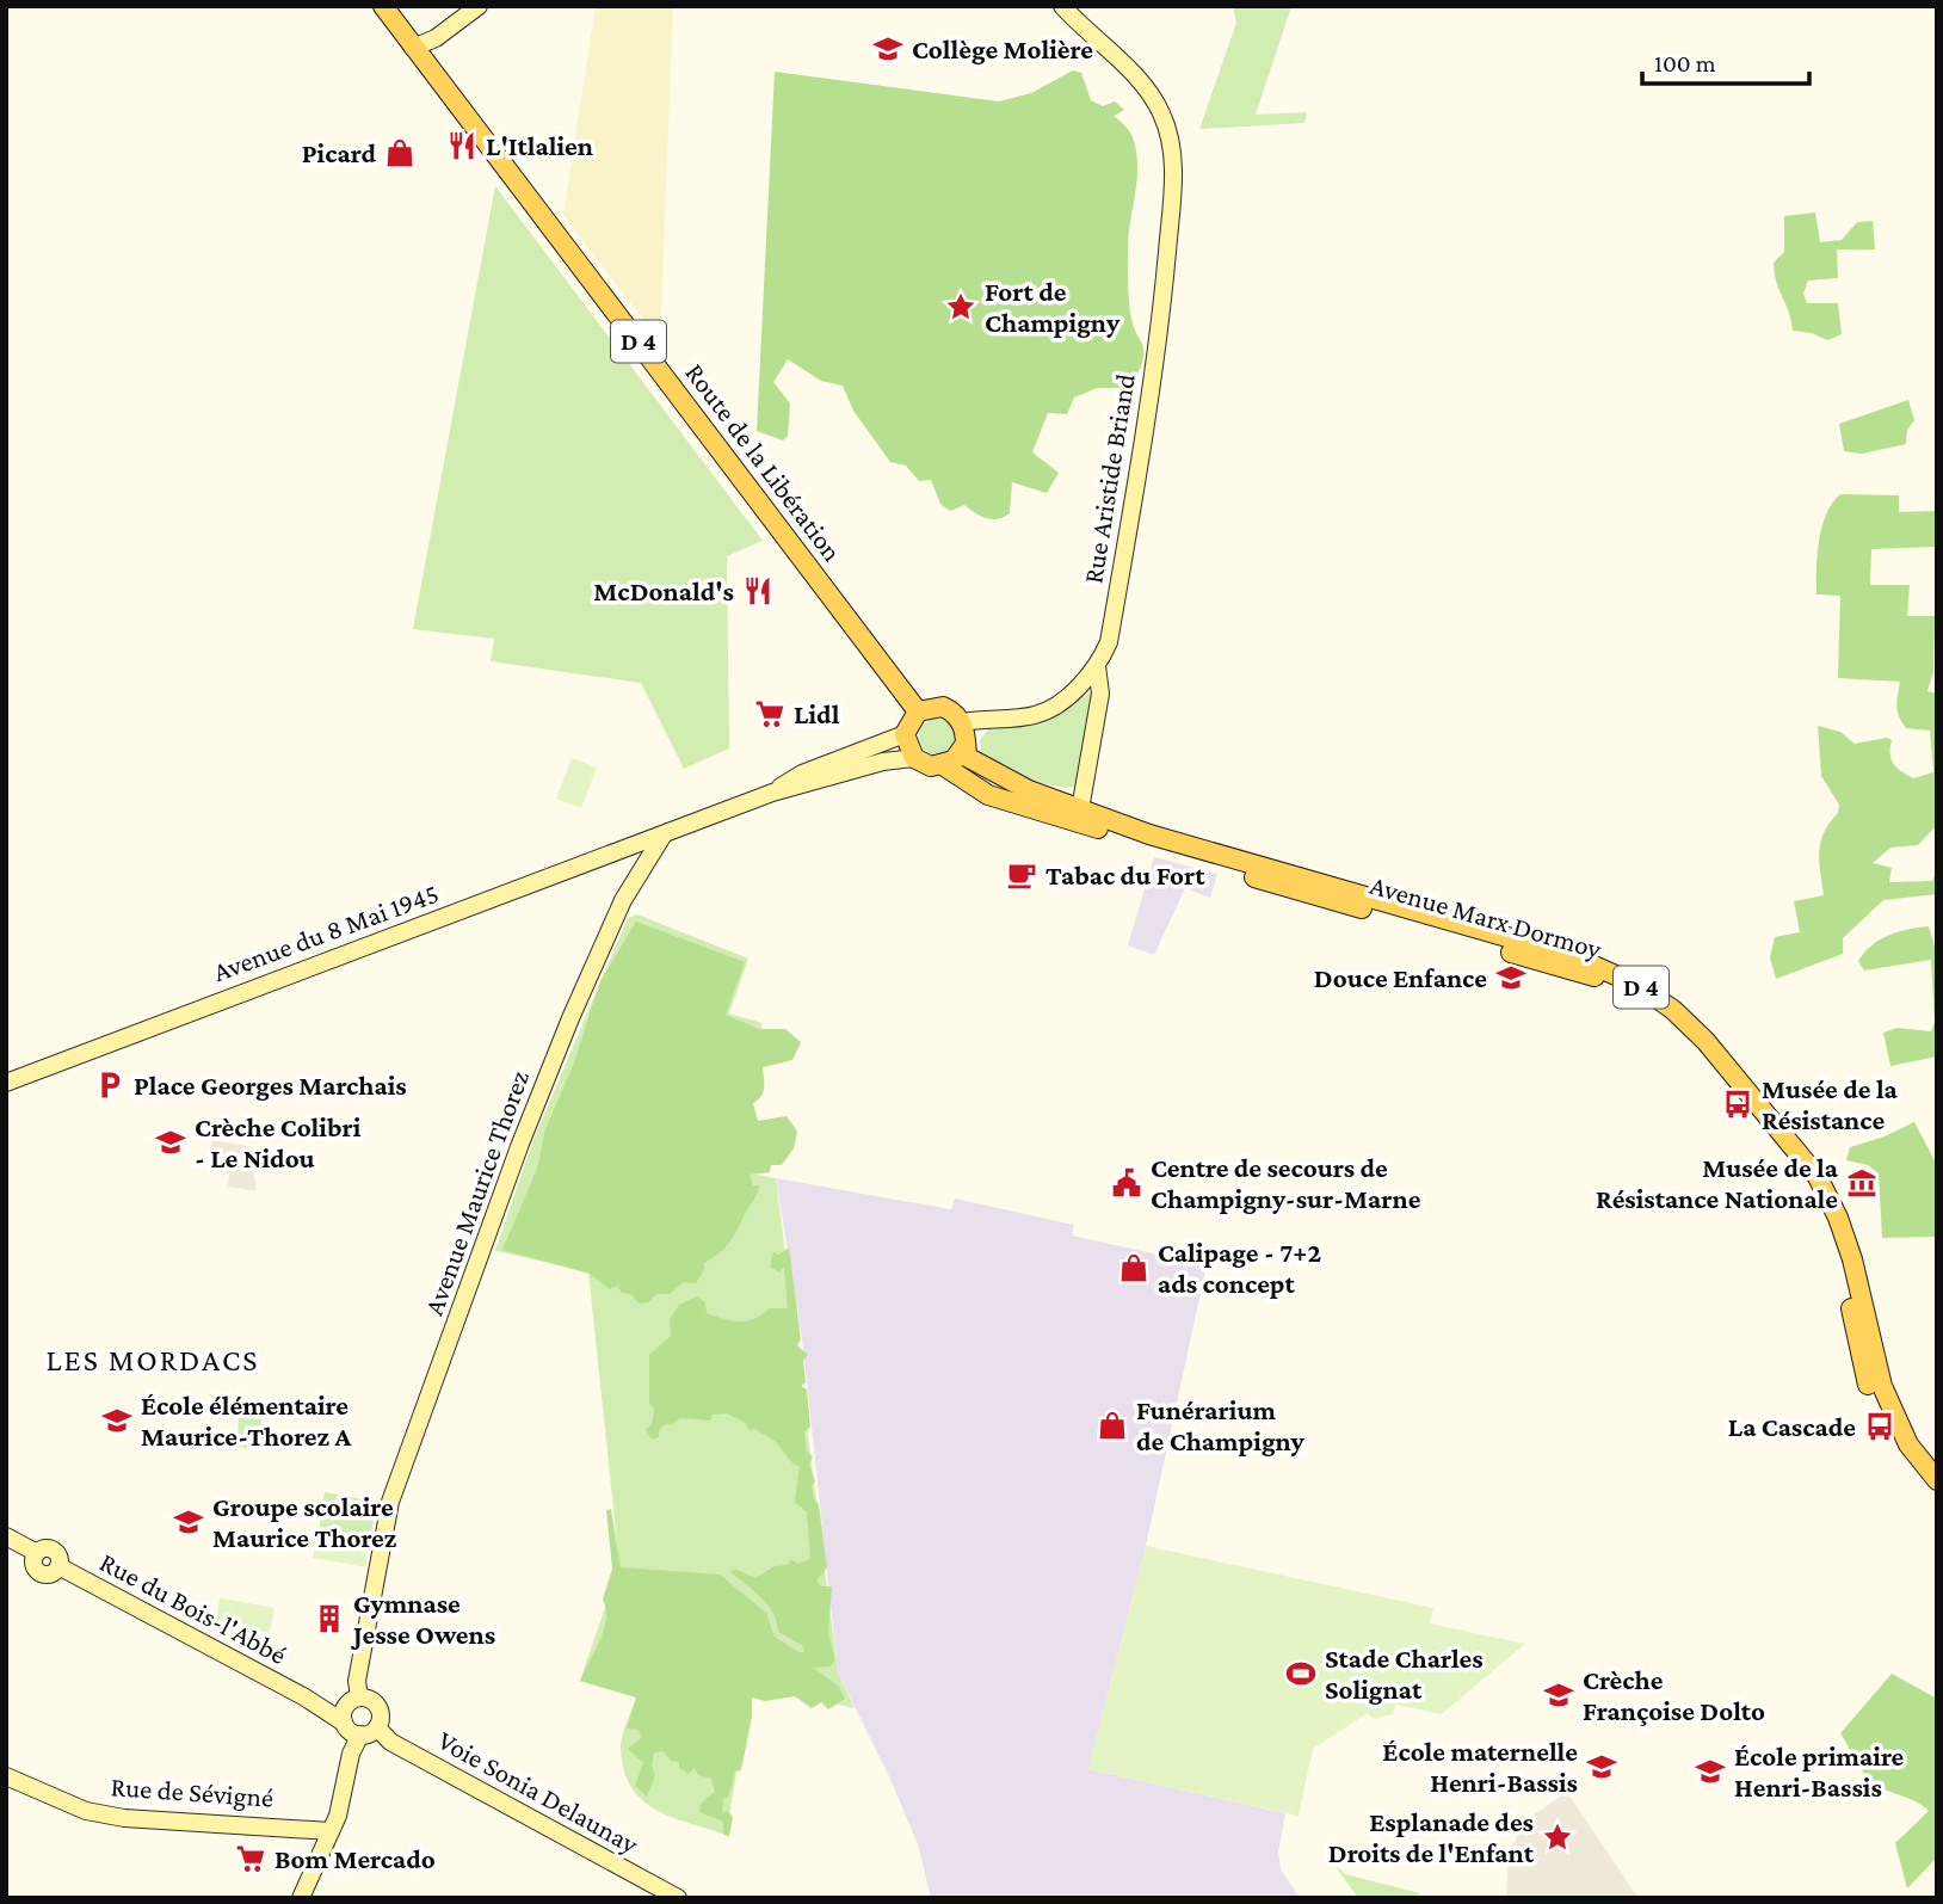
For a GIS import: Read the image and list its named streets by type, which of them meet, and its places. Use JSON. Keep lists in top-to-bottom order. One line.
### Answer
{"streets":{"main road":["D 4","Route de la Libération","Rue Aristide Briand","Avenue Marx Dormoy","Avenue du 8 Mai 1945","Avenue Maurice Thorez","Rue du Bois-l'Abbé","Rue de Sévigné","Voie Sonia Delaunay"]},"crossings":[["Route de la Libération","Avenue Marx Dormoy"],["Rue Aristide Briand","Avenue Marx Dormoy"],["Avenue du 8 Mai 1945","Avenue Maurice Thorez"],["Avenue Maurice Thorez","Rue du Bois-l'Abbé"],["Avenue Maurice Thorez","Rue de Sévigné"]],"districts":["LES MORDACS"],"places":{"school or university":["Collège Molière","Douce Enfance","Crèche Colibri - Le Nidou","École élémentaire Maurice-Thorez A","Groupe scolaire Maurice Thorez","Crèche Françoise Dolto","École maternelle Henri-Bassis","École primaire Henri-Bassis"],"restaurant":["L'Itlalien","McDonald's"],"shop":["Picard","Calipage - 7+2 ads concept","Funérarium de Champigny"],"place":["Fort de Champigny","Esplanade des Droits de l'Enfant"],"supermarket":["Lidl","Bom Mercado"],"cafe":["Tabac du Fort"],"parking":["Place Georges Marchais"],"bus stop":["Musée de la Résistance","La Cascade"],"public building":["Centre de secours de Champigny-sur-Marne"],"museum":["Musée de la Résistance Nationale"],"building":["Gymnase Jesse Owens"],"sports":["Stade Charles Solignat"]},"scale_bar":"100 m"}
